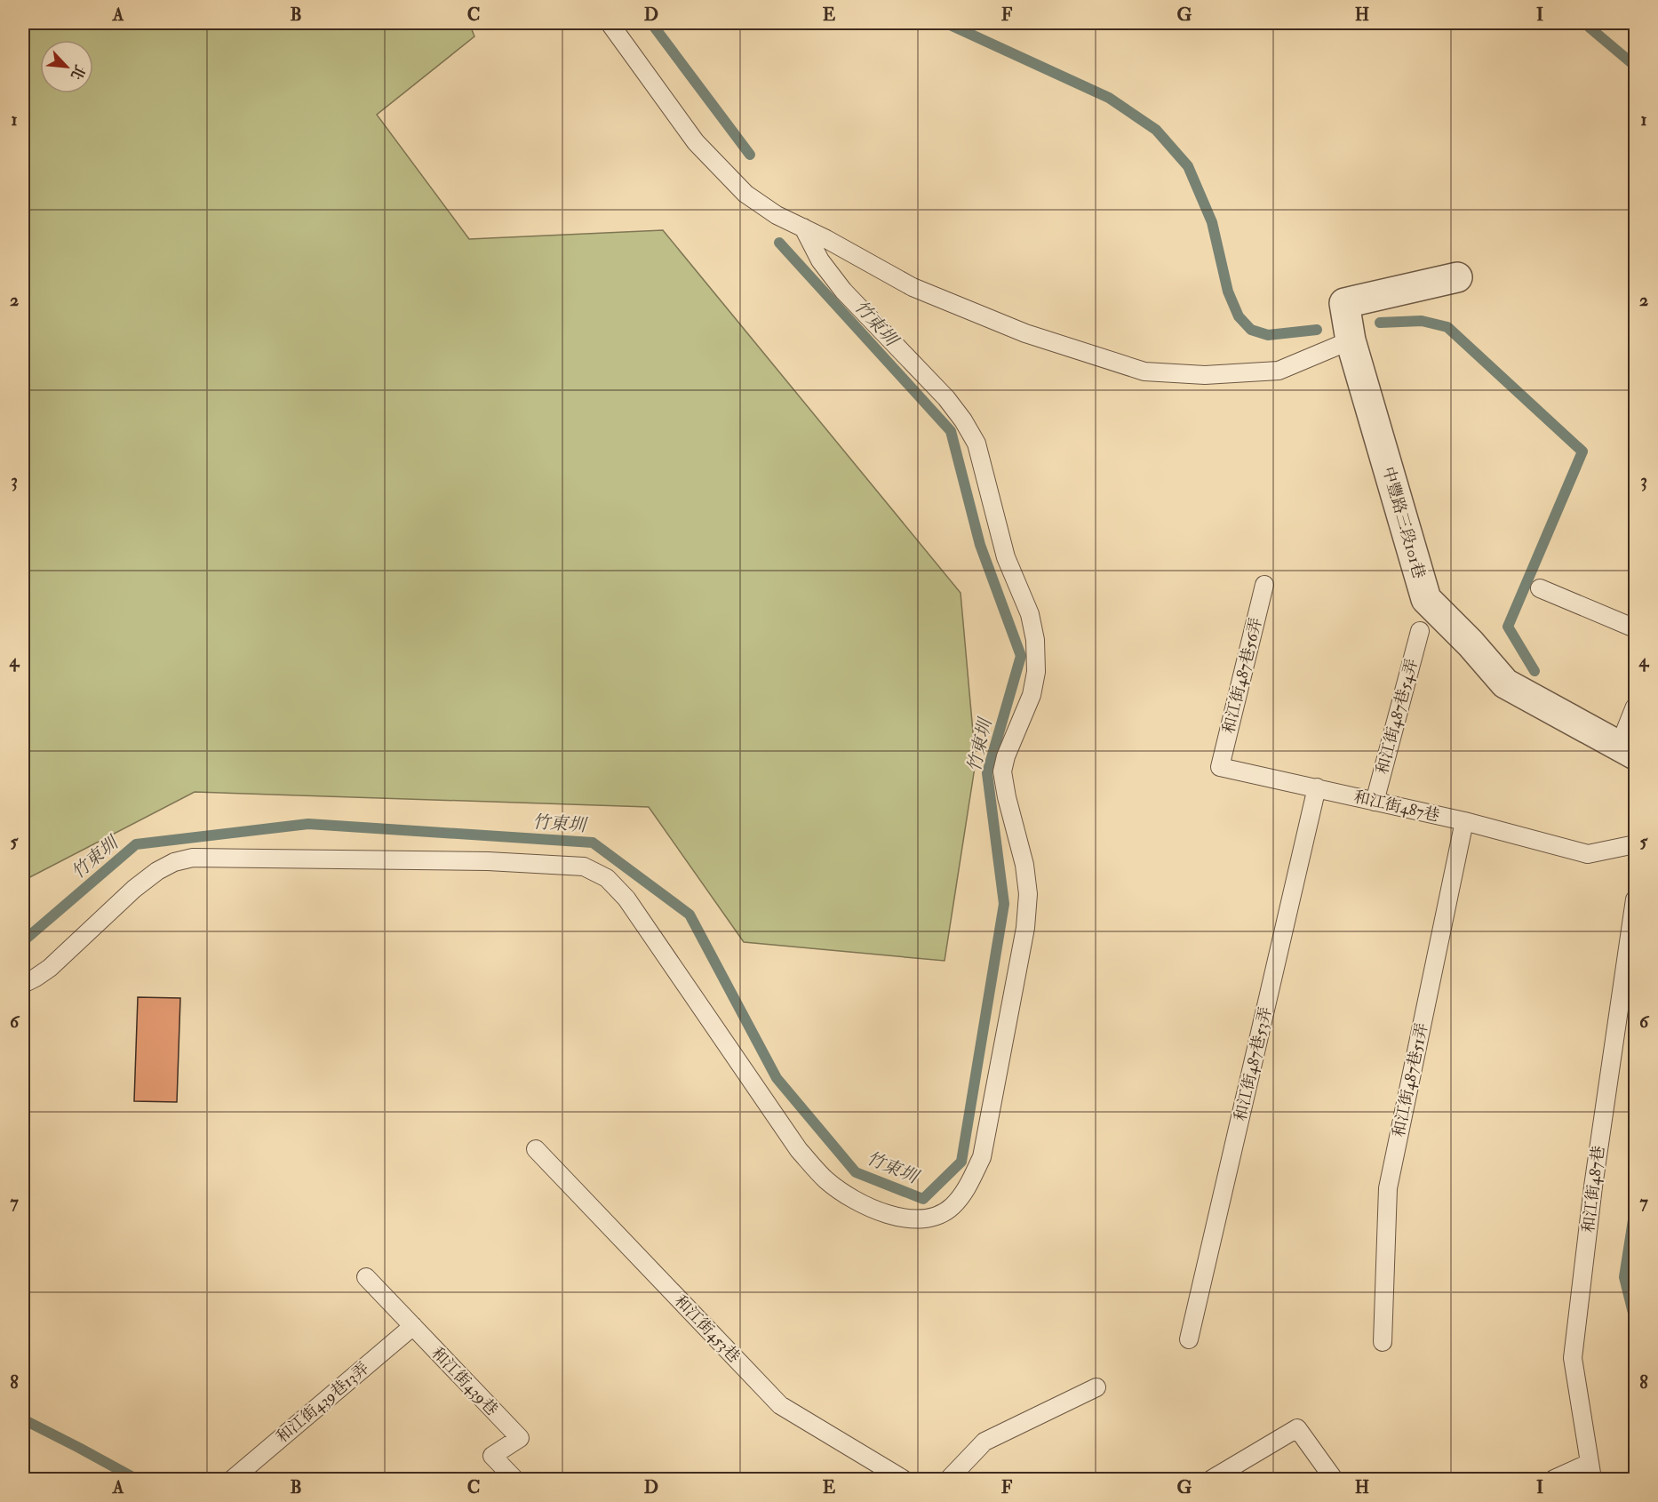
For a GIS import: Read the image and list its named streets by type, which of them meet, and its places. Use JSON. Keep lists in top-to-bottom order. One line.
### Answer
{"streets":{"street":["中豐路三段101巷"],"lane":["和江街487巷56弄","和江街487巷54弄","和江街487巷","和江街487巷53弄","和江街487巷51弄","和江街453巷","和江街439巷","和江街439巷13弄"]},"crossings":[["和江街487巷56弄","和江街487巷"],["和江街487巷54弄","和江街487巷"],["和江街487巷","和江街487巷53弄"],["和江街487巷","和江街487巷51弄"],["和江街439巷","和江街439巷13弄"]],"water":["竹東圳"],"north":"bottom right","grid":{"columns":["A","B","C","D","E","F","G","H","I"],"rows":["1","2","3","4","5","6","7","8"]}}
